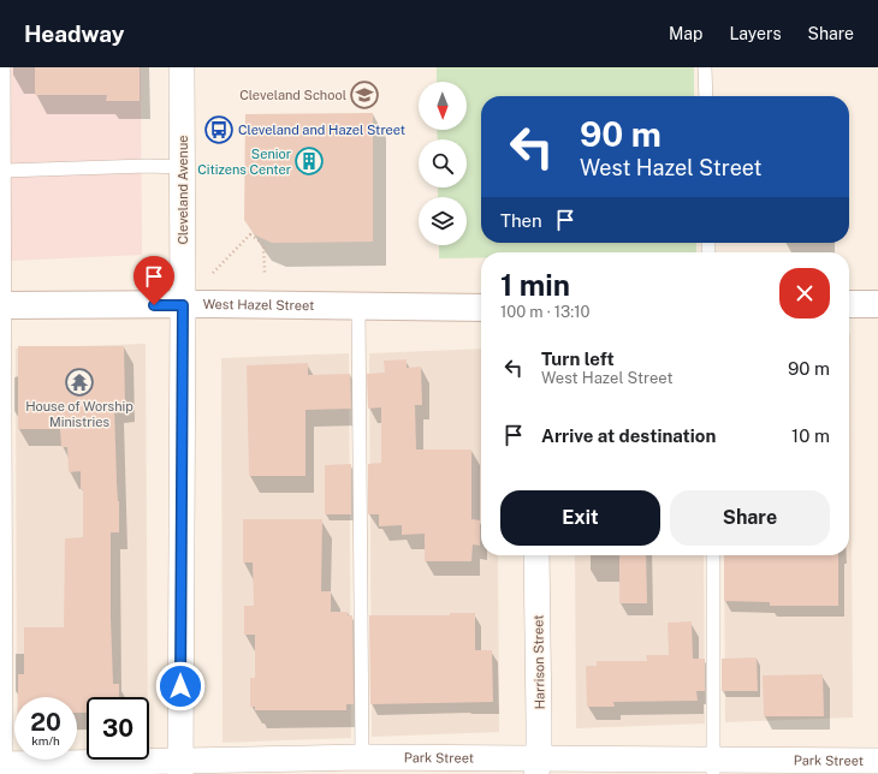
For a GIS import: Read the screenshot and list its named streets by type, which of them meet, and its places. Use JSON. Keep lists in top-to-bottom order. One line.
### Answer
{"streets":{"street":["Cleveland Avenue","West Hazel Street","Harrison Street","Park Street"]},"crossings":[["Cleveland Avenue","West Hazel Street"],["Cleveland Avenue","Park Street"],["Harrison Street","Park Street"]],"places":{"school or university":["Cleveland School"],"bus stop":["Cleveland and Hazel Street"],"building":["Senior Citizens Center"],"temple":["House of Worship Ministries"]},"north":"bottom","page":{"header":"Headway","nav":["Map","Layers","Share"],"turn":["90 m","West Hazel Street"],"then":"Then","heading":["1 min","100 m · 13:10"],"list":[{"name":"Turn left","note":"West Hazel Street","value":"90 m"},{"name":"Arrive at destination","value":"10 m"}],"buttons":["Exit","Share"],"speed":"20 km/h","limit":"30"}}
